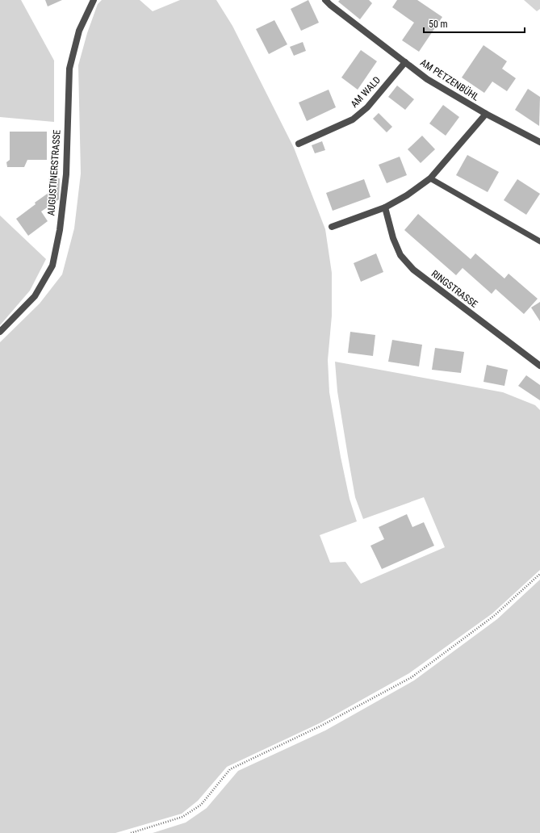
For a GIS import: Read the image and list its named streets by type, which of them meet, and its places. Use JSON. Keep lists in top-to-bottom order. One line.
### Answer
{"streets":{"street":["AM PETZENBÜHL","AM WALD","AUGUSTINERSTRASSE","RINGSTRASSE"]},"crossings":[["AM PETZENBÜHL","AM WALD"]],"scale_bar":"50 m"}
